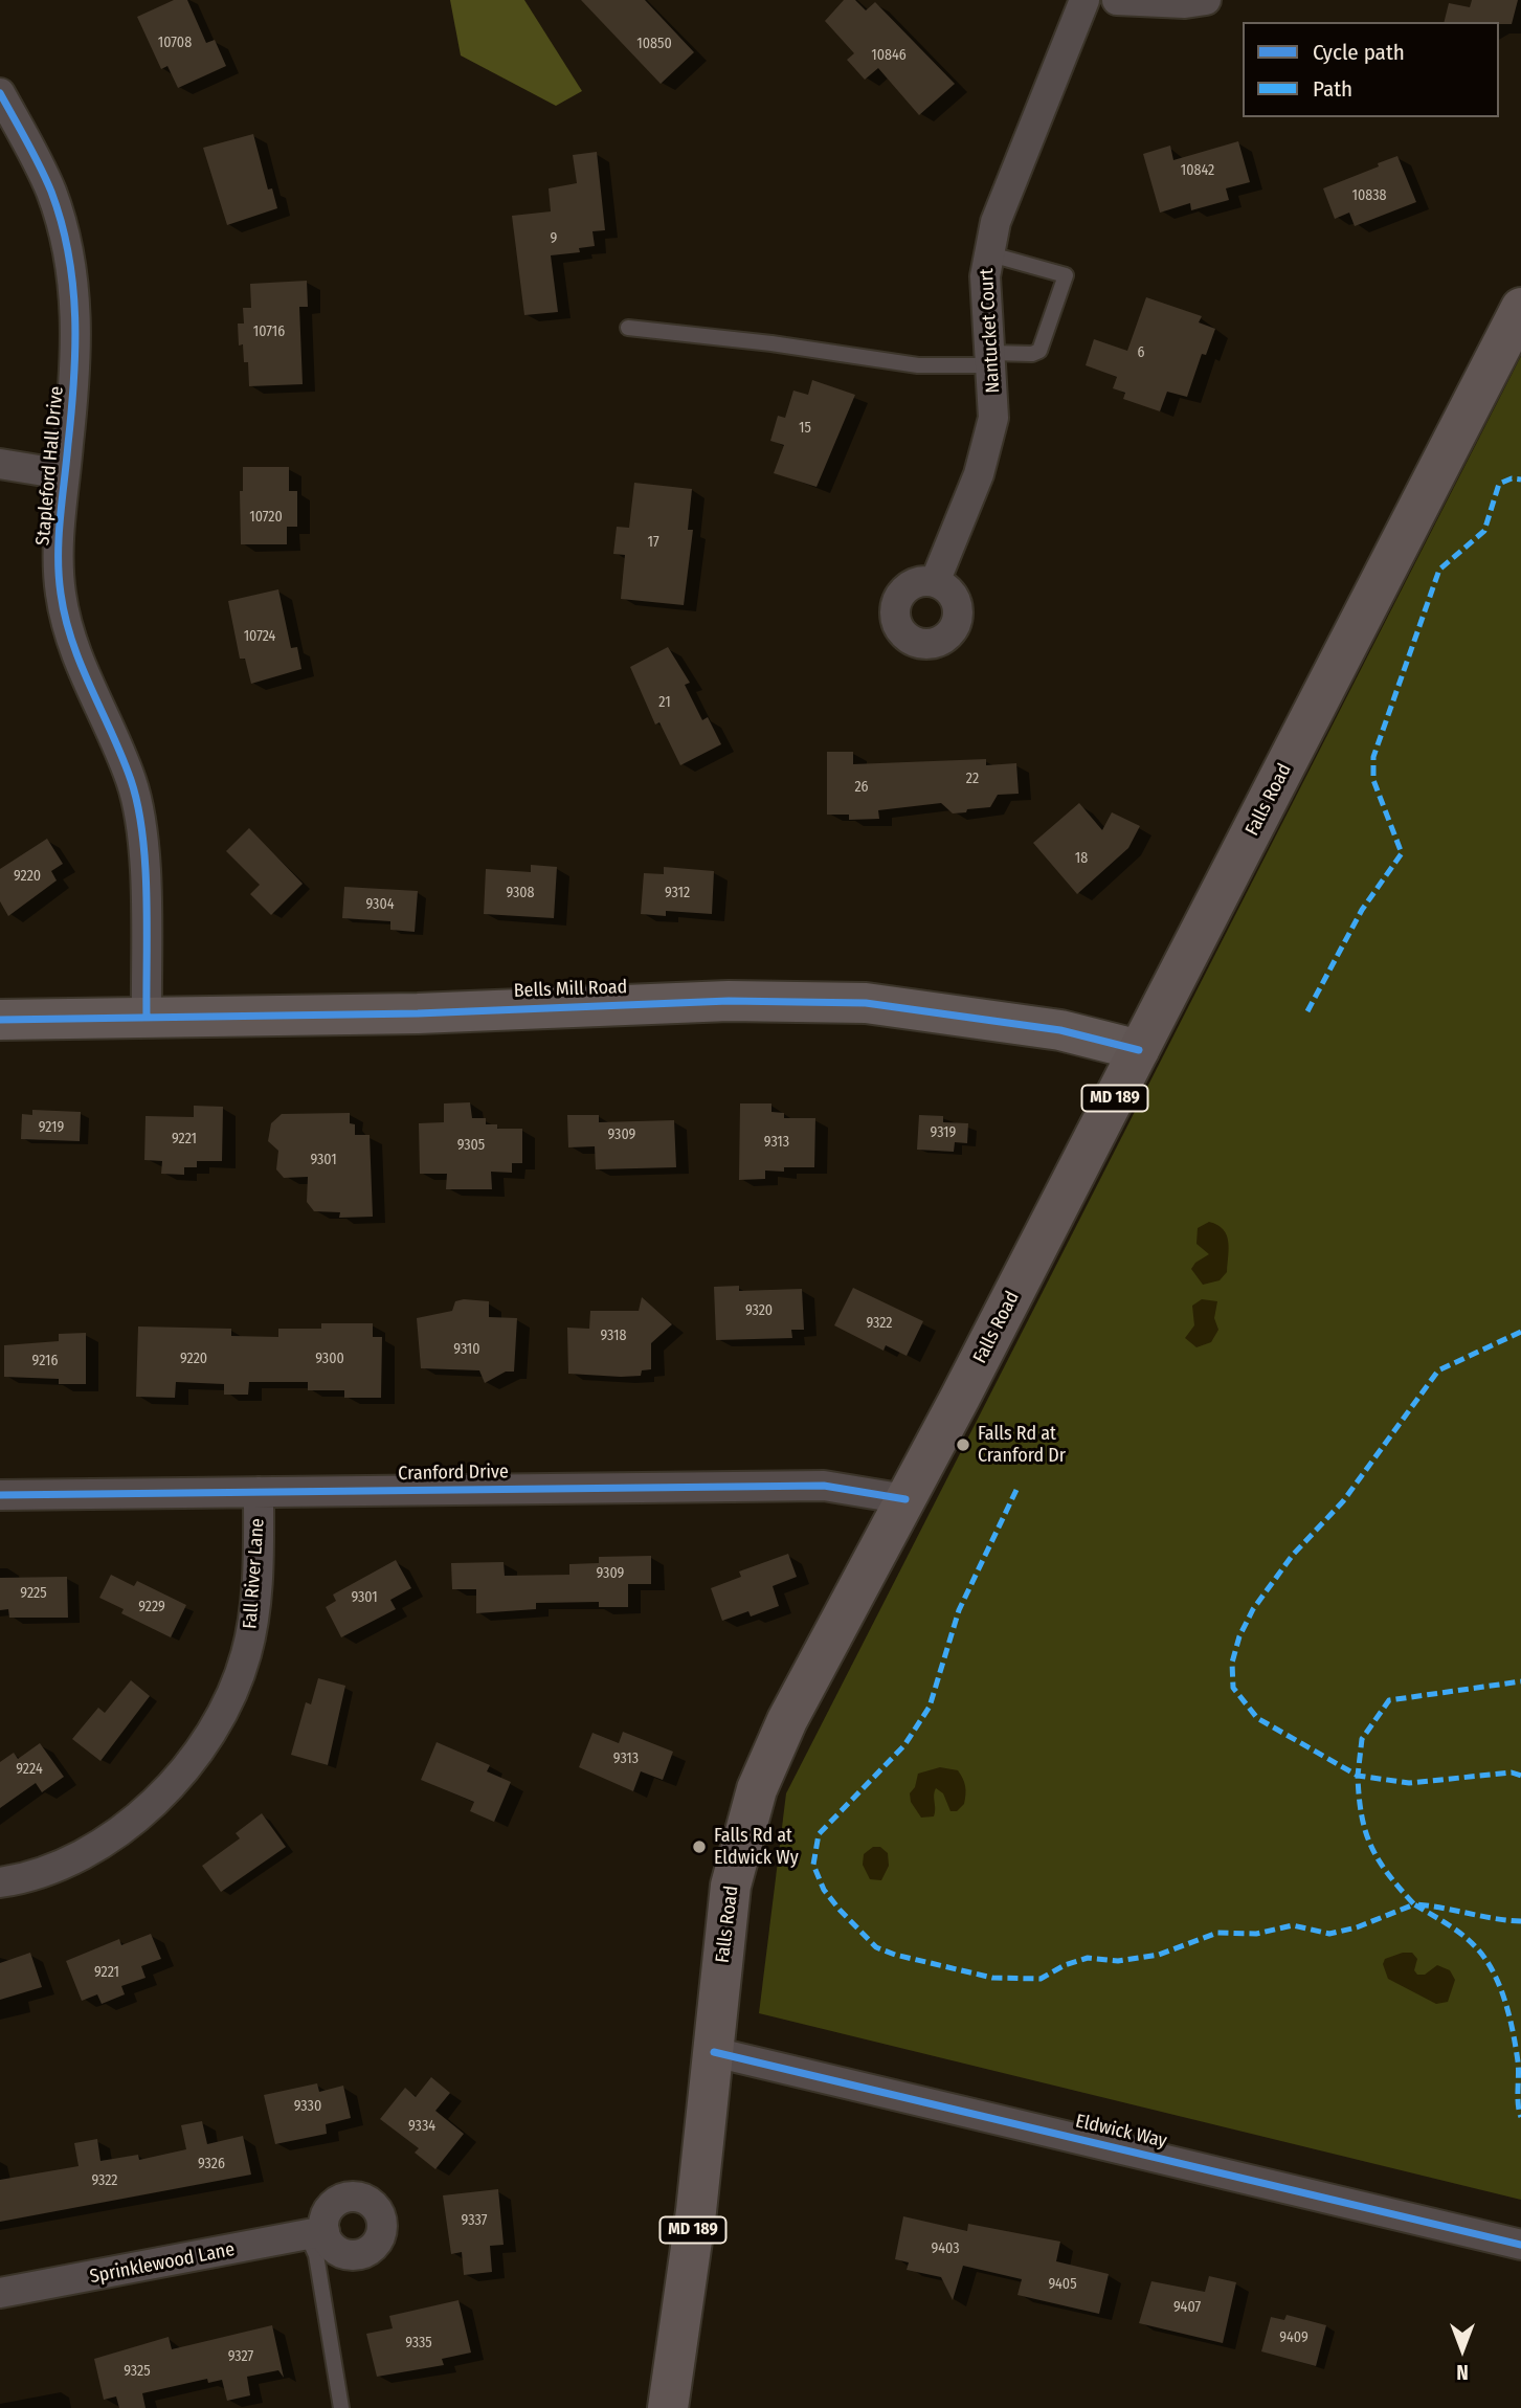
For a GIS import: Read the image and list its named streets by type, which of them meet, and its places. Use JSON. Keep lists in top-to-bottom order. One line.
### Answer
{"streets":{"main road":["Falls Road","MD 189"],"street":["Nantucket Court","Stapleford Hall Drive","Bells Mill Road","Cranford Drive","Fall River Lane","Eldwick Way","Sprinklewood Lane"]},"crossings":[["Stapleford Hall Drive","Bells Mill Road"],["Falls Road","Bells Mill Road"],["Falls Road","Cranford Drive"],["Falls Road","Eldwick Way"],["Cranford Drive","Fall River Lane"]],"places":["Falls Rd at Cranford Dr","Falls Rd at Eldwick Wy"],"house_numbers":["10708","10850","10846","10842","10838","9","10716","6","15","10720","17","10724","21","22","26","18","9220","9308","9312","9304","9219","9319","9309","9221","9313","9305","9301","9320","9322","9318","9310","9220","9300","9216","9309","9225","9301","9229","9313","9224","9221","9330","9334","9326","9322","9337","9403","9405","9407","9409","9335","9327","9325"],"legend":["Cycle path","Path"],"north":"bottom"}
